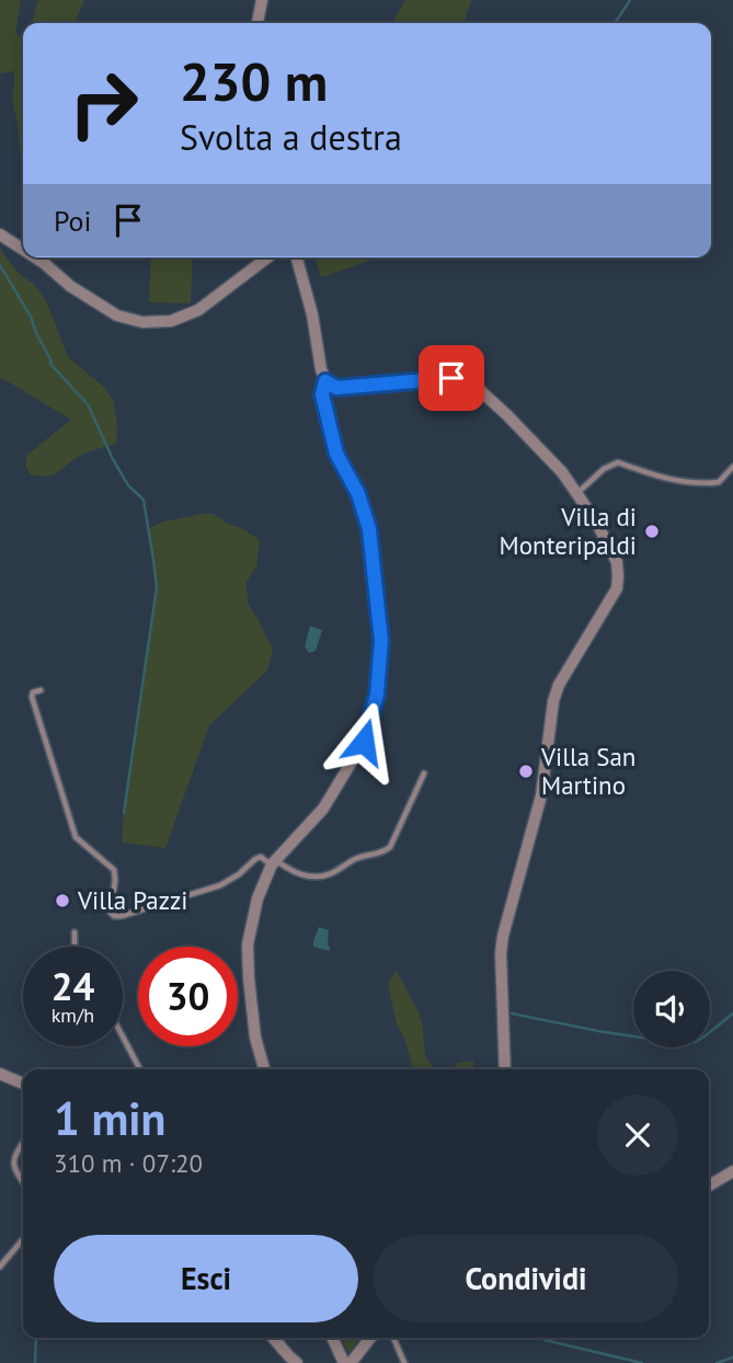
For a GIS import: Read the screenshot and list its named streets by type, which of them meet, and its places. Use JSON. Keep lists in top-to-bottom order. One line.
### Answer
{"places":["Villa di Monteripaldi","Villa San Martino","Villa Pazzi"],"page":{"turn":["230 m","Svolta a destra"],"then":"Poi","speed":"24 km/h","limit":"30","heading":["1 min","310 m · 07:20"],"buttons":["Esci","Condividi"]}}
